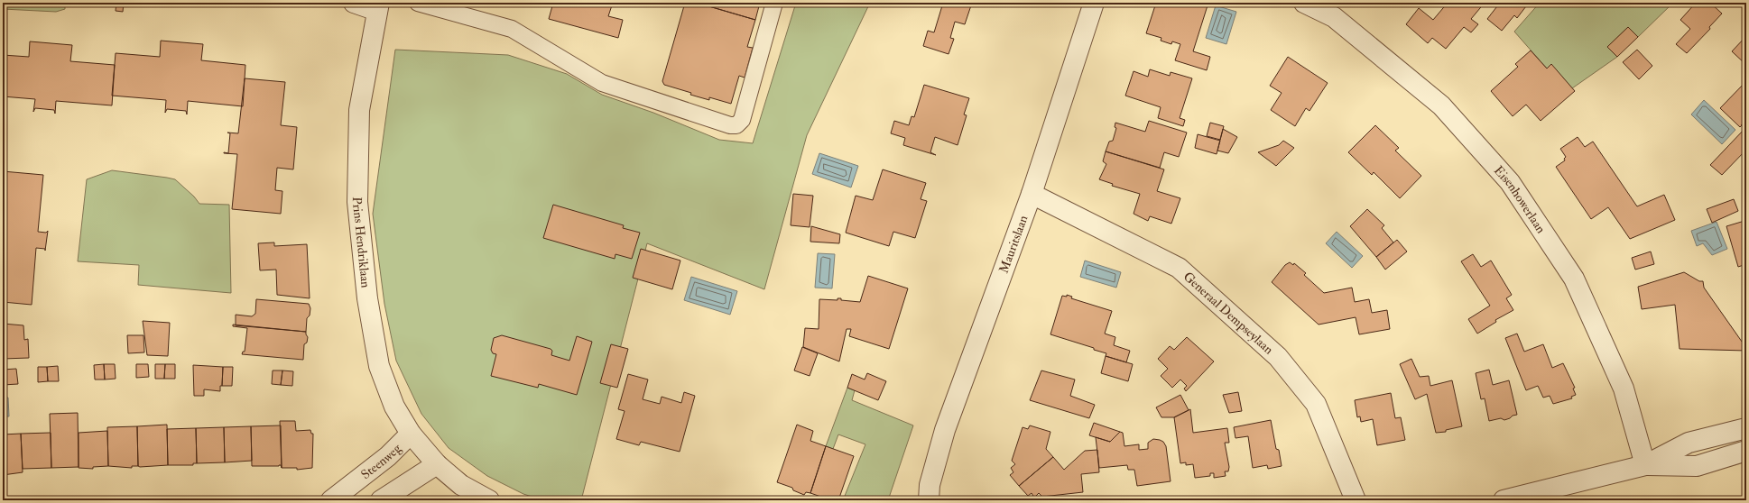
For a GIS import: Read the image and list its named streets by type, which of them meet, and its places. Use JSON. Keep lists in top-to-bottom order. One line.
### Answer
{"streets":{"street":["Eisenhowerlaan","Prins Hendriklaan","Mauritslaan","Generaal Dempseylaan","Steenweg"]},"crossings":[["Prins Hendriklaan","Steenweg"],["Mauritslaan","Generaal Dempseylaan"]]}
